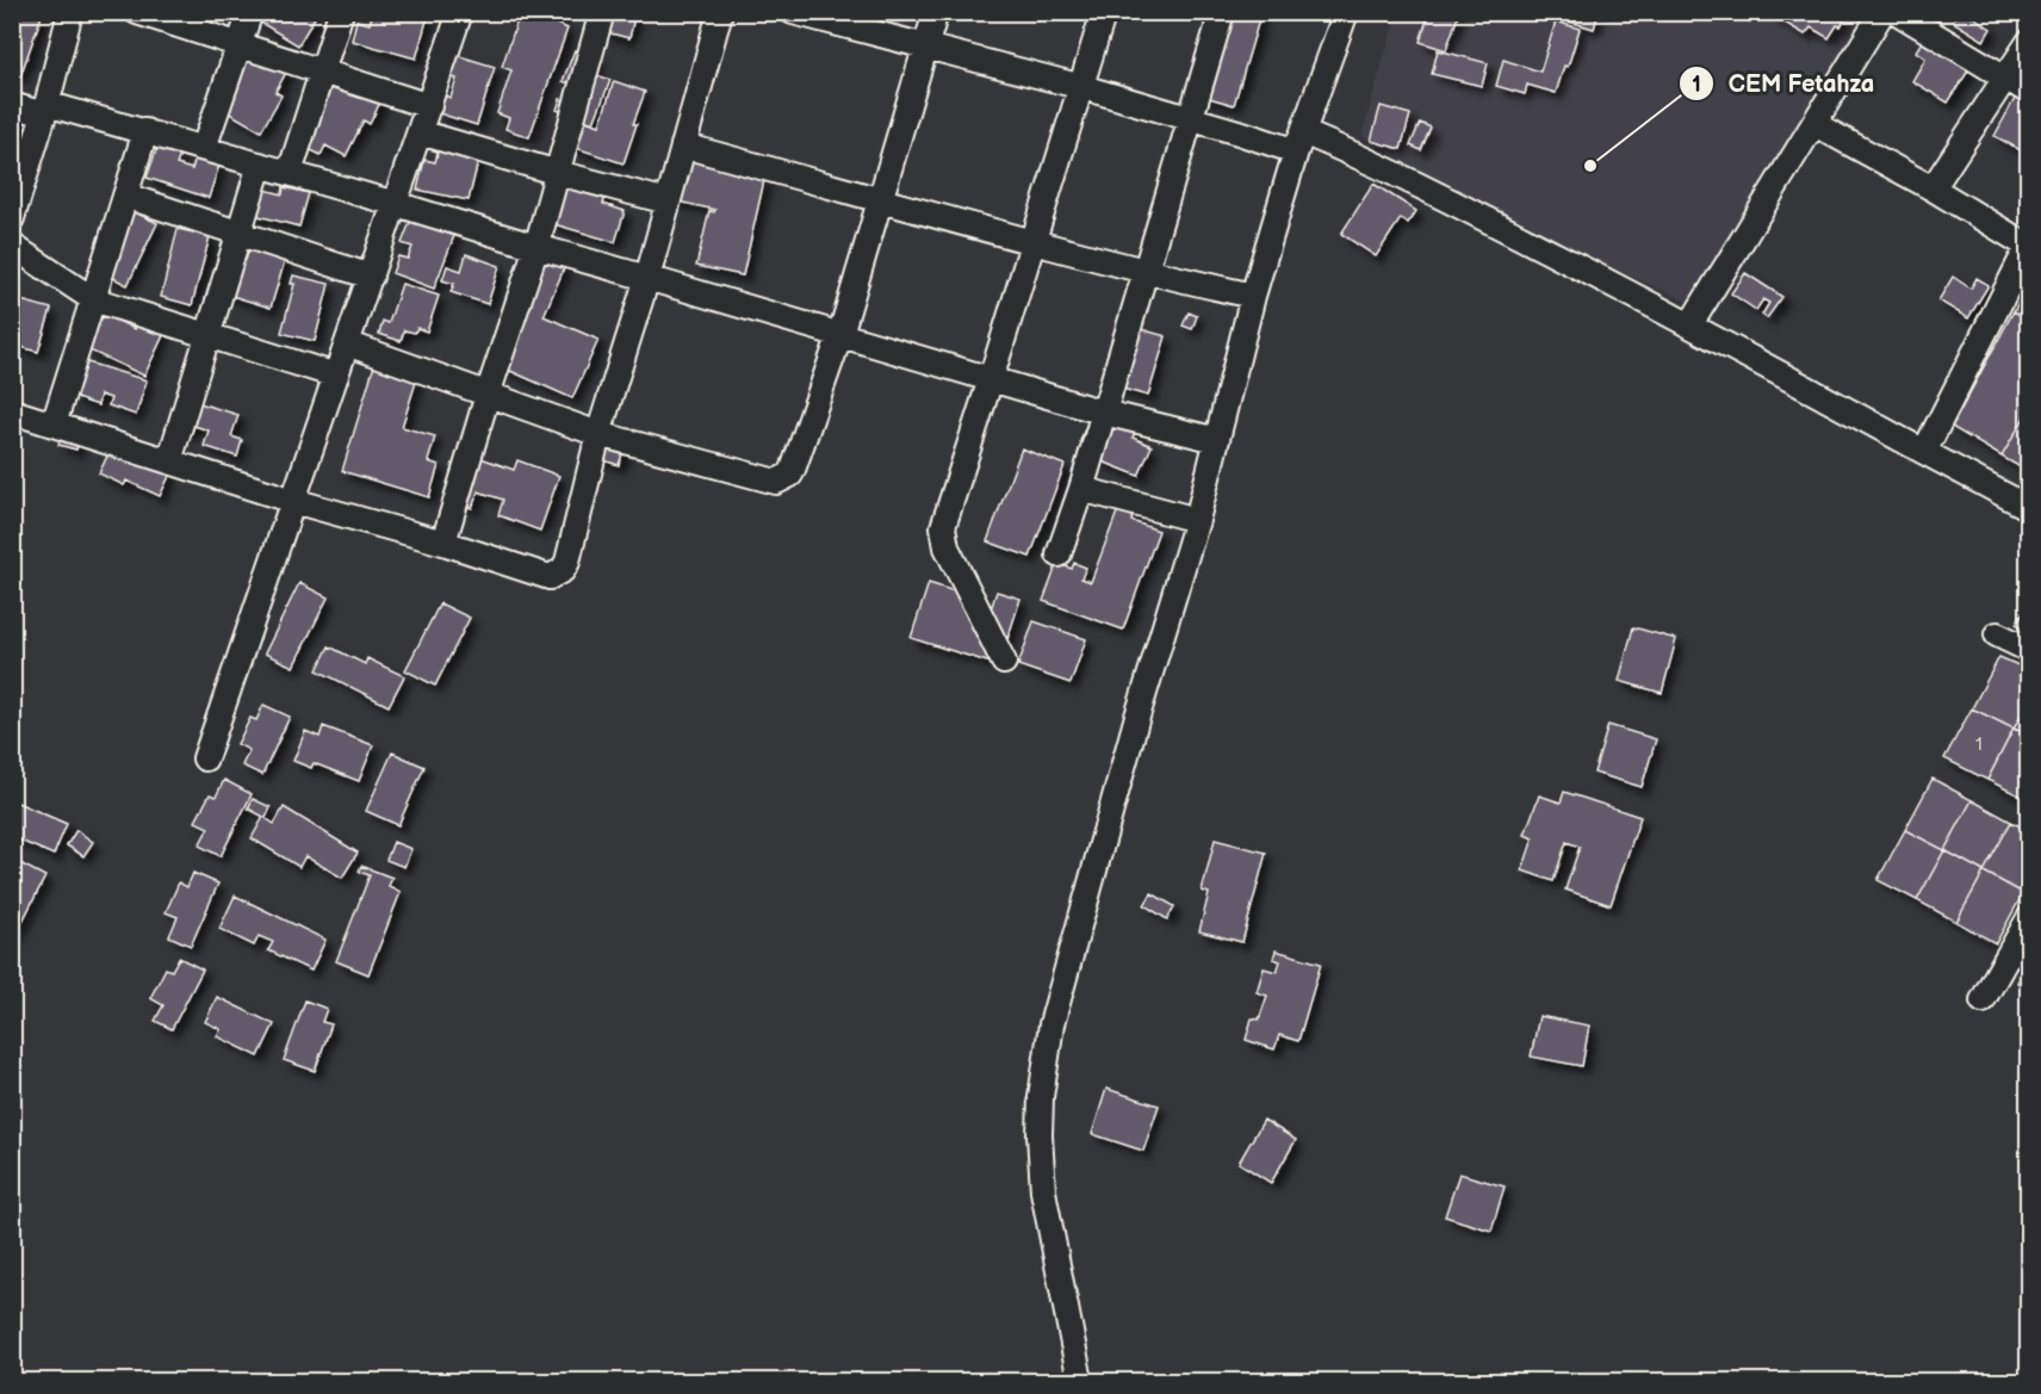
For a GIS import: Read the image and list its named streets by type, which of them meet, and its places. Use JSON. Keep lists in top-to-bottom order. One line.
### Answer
{"places":["CEM Fetahza"],"house_numbers":["1"]}
